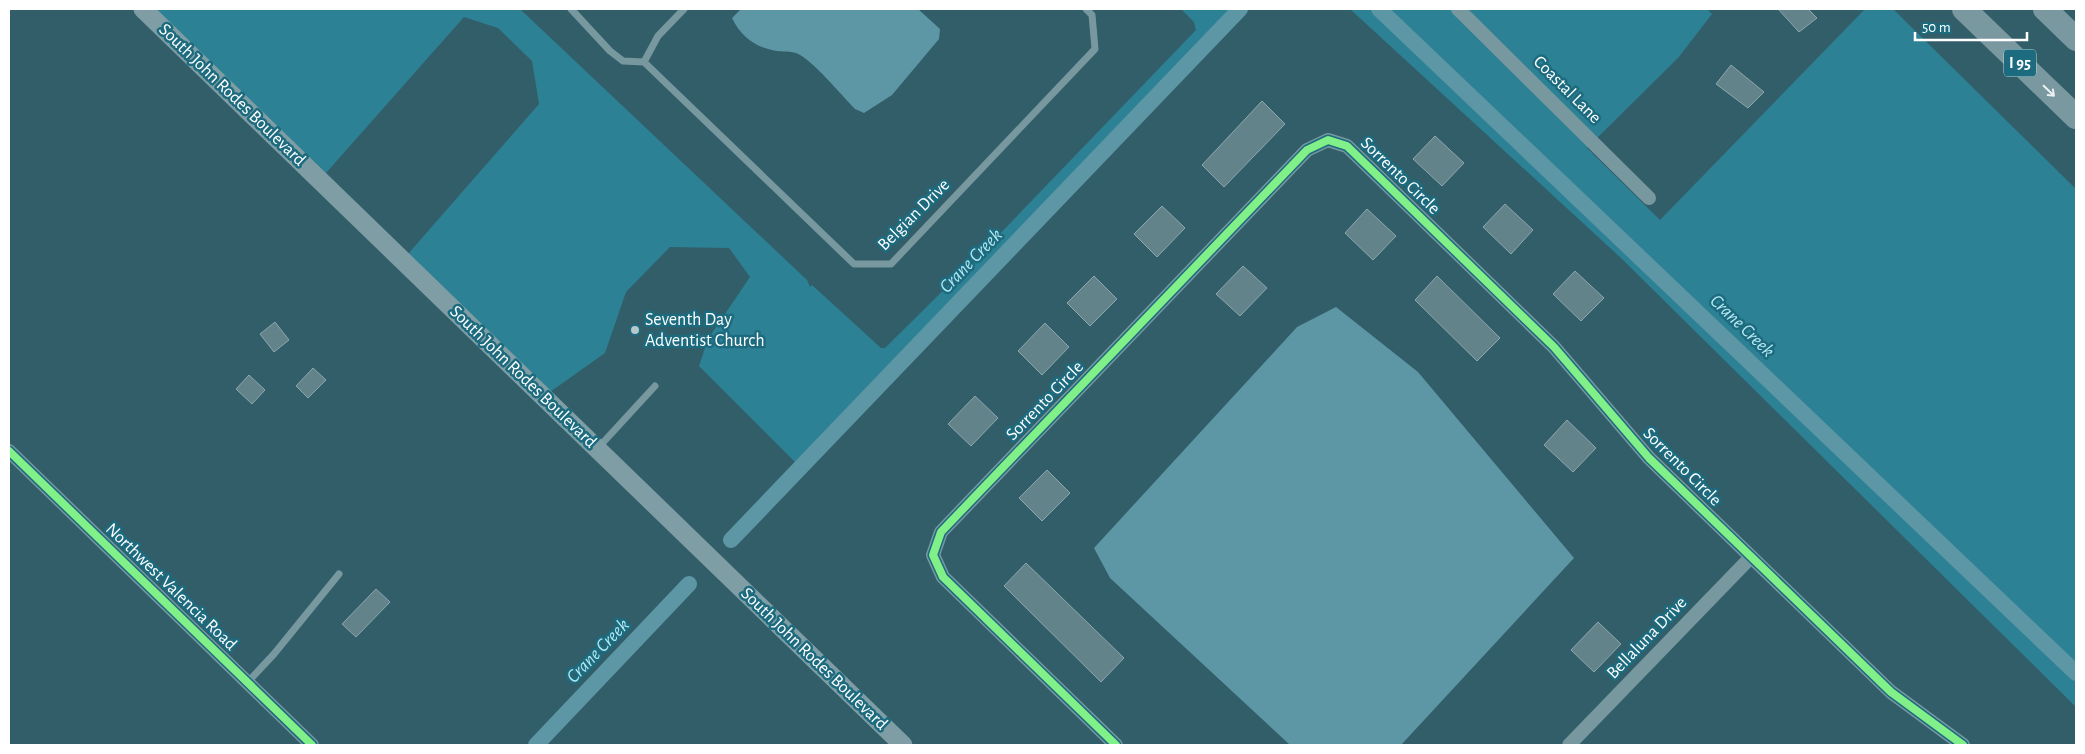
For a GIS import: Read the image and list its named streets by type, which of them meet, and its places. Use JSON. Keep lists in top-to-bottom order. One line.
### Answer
{"streets":{"highway":["I 95"],"main road":["South John Rodes Boulevard"],"street":["Coastal Lane","Sorrento Circle","Northwest Valencia Road","Bellaluna Drive"],"lane":["Belgian Drive"]},"crossings":[["Sorrento Circle","Bellaluna Drive"]],"water":["Crane Creek"],"places":["Seventh Day Adventist Church"],"scale_bar":"50 m"}
